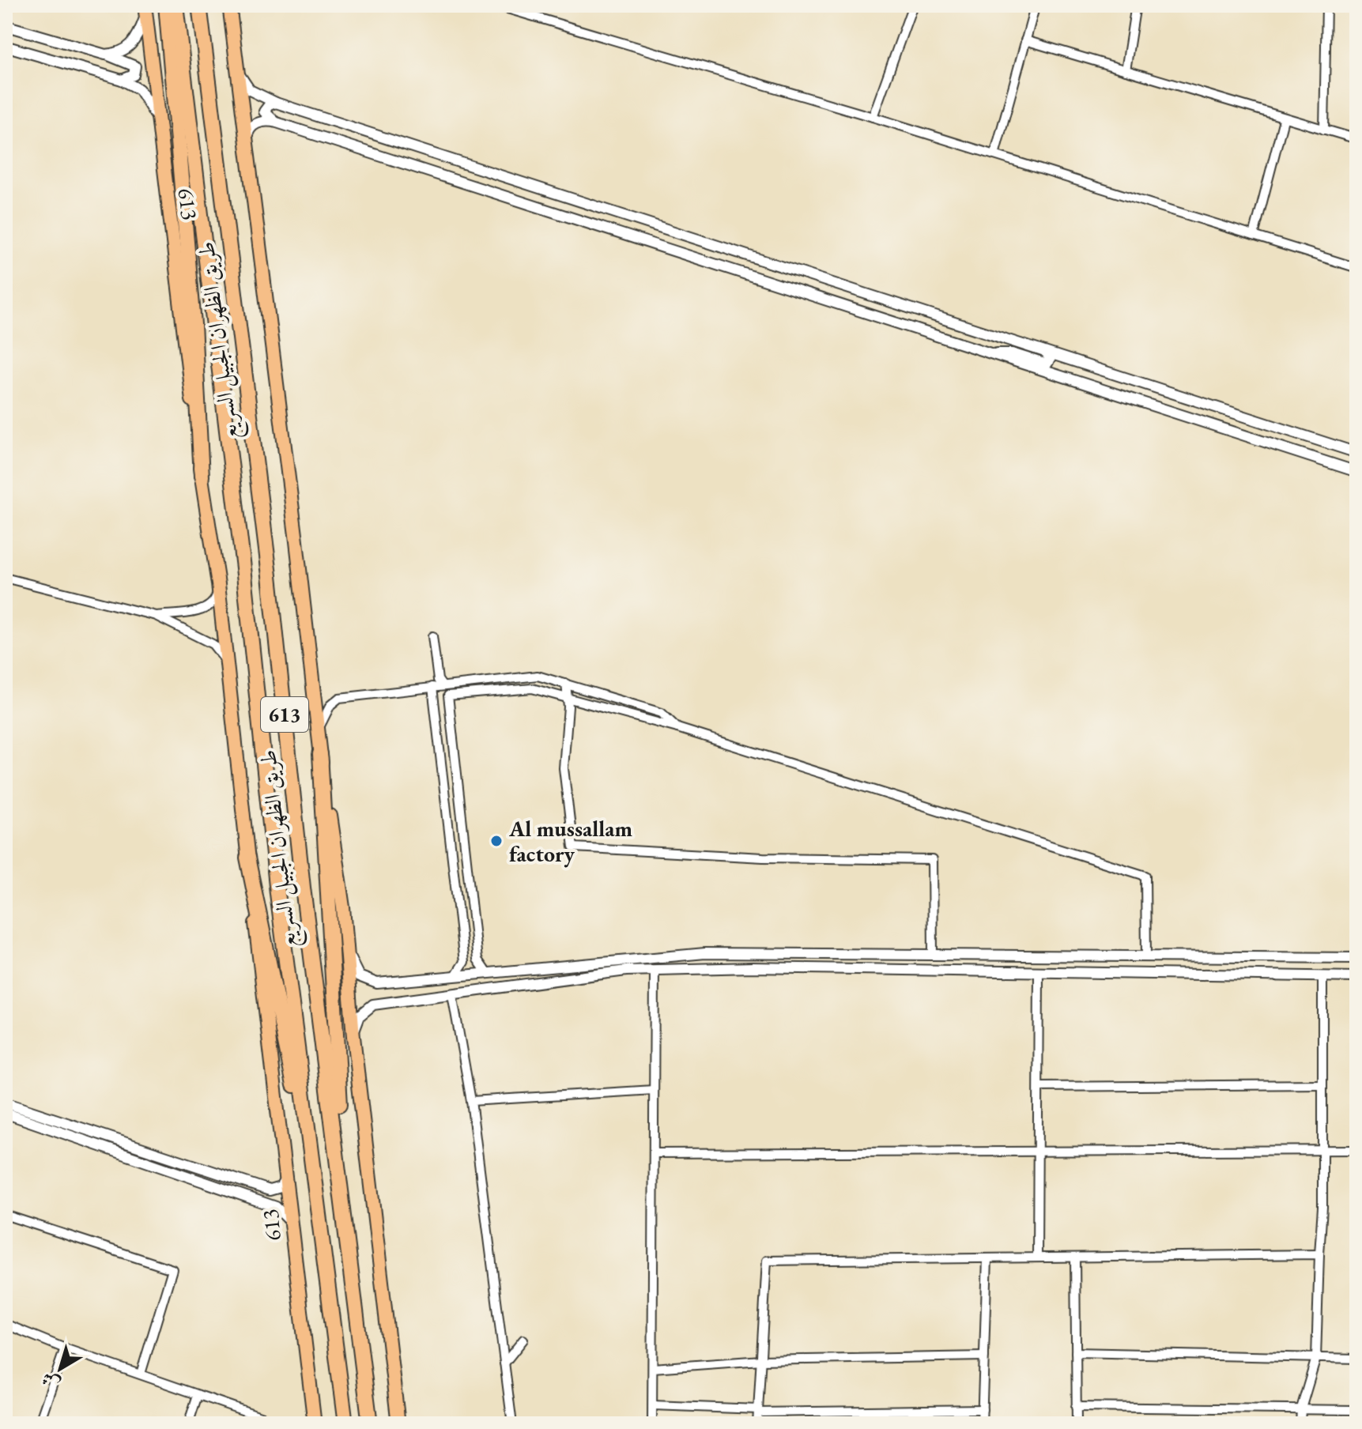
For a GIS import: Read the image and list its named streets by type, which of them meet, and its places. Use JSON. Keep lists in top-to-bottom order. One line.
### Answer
{"streets":{"highway":["613","طريق الظهران الجبيل السريع"]},"places":["Al mussallam factory"],"north":"bottom left"}
